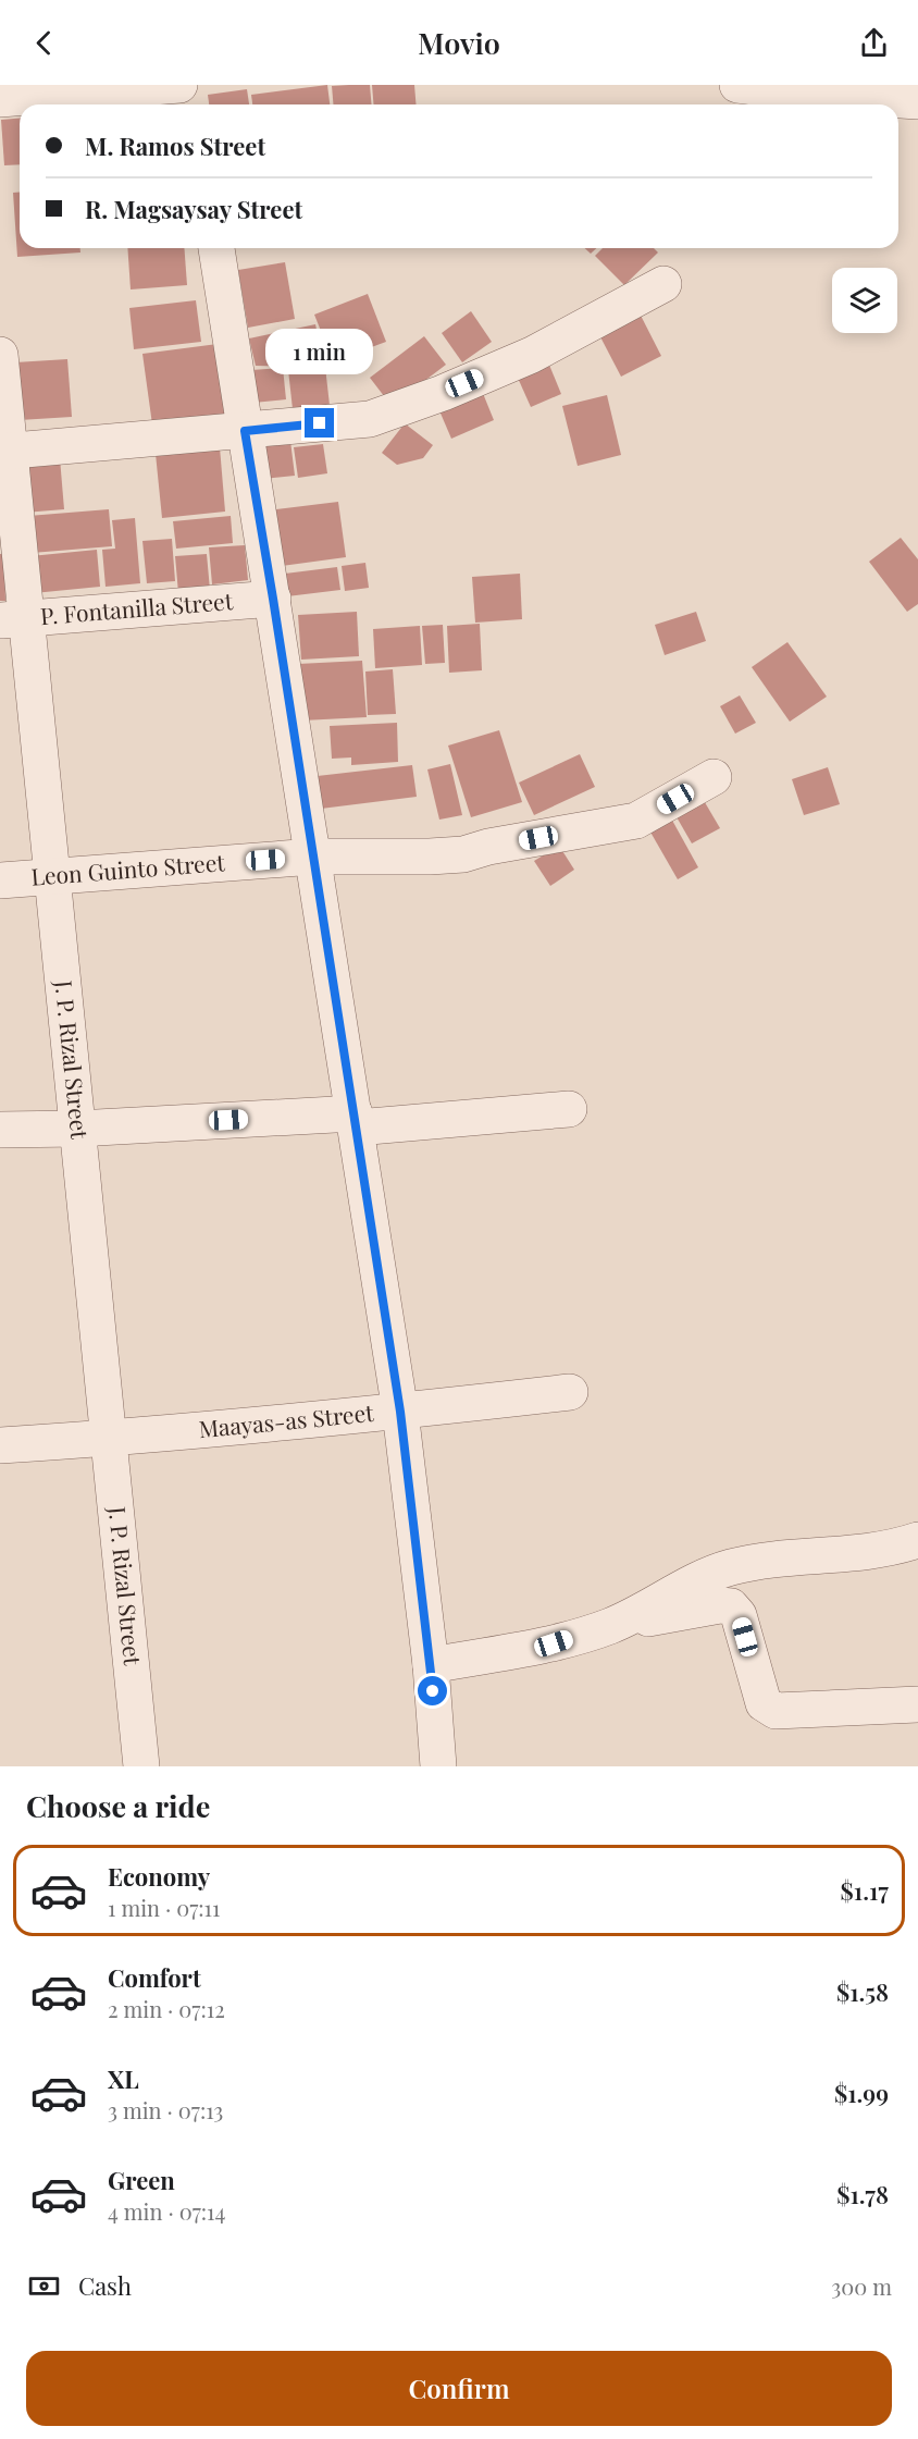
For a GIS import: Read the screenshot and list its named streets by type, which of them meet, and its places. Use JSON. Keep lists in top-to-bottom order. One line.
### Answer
{"streets":{"street":["P. Fontanilla Street","Leon Guinto Street","J. P. Rizal Street","Maayas-as Street"]},"crossings":[["P. Fontanilla Street","J. P. Rizal Street"],["Leon Guinto Street","J. P. Rizal Street"],["J. P. Rizal Street","Maayas-as Street"]],"page":{"header":"Movio","banner":["M. Ramos Street","R. Magsaysay Street"],"bubble":"1 min","heading":"Choose a ride","list":[{"name":"Economy","note":"1 min · 07:11","value":"$1.17"},{"name":"Comfort","note":"2 min · 07:12","value":"$1.58"},{"name":"XL","note":"3 min · 07:13","value":"$1.99"},{"name":"Green","note":"4 min · 07:14","value":"$1.78"}],"pay":["Cash","300 m"],"buttons":"Confirm"}}
